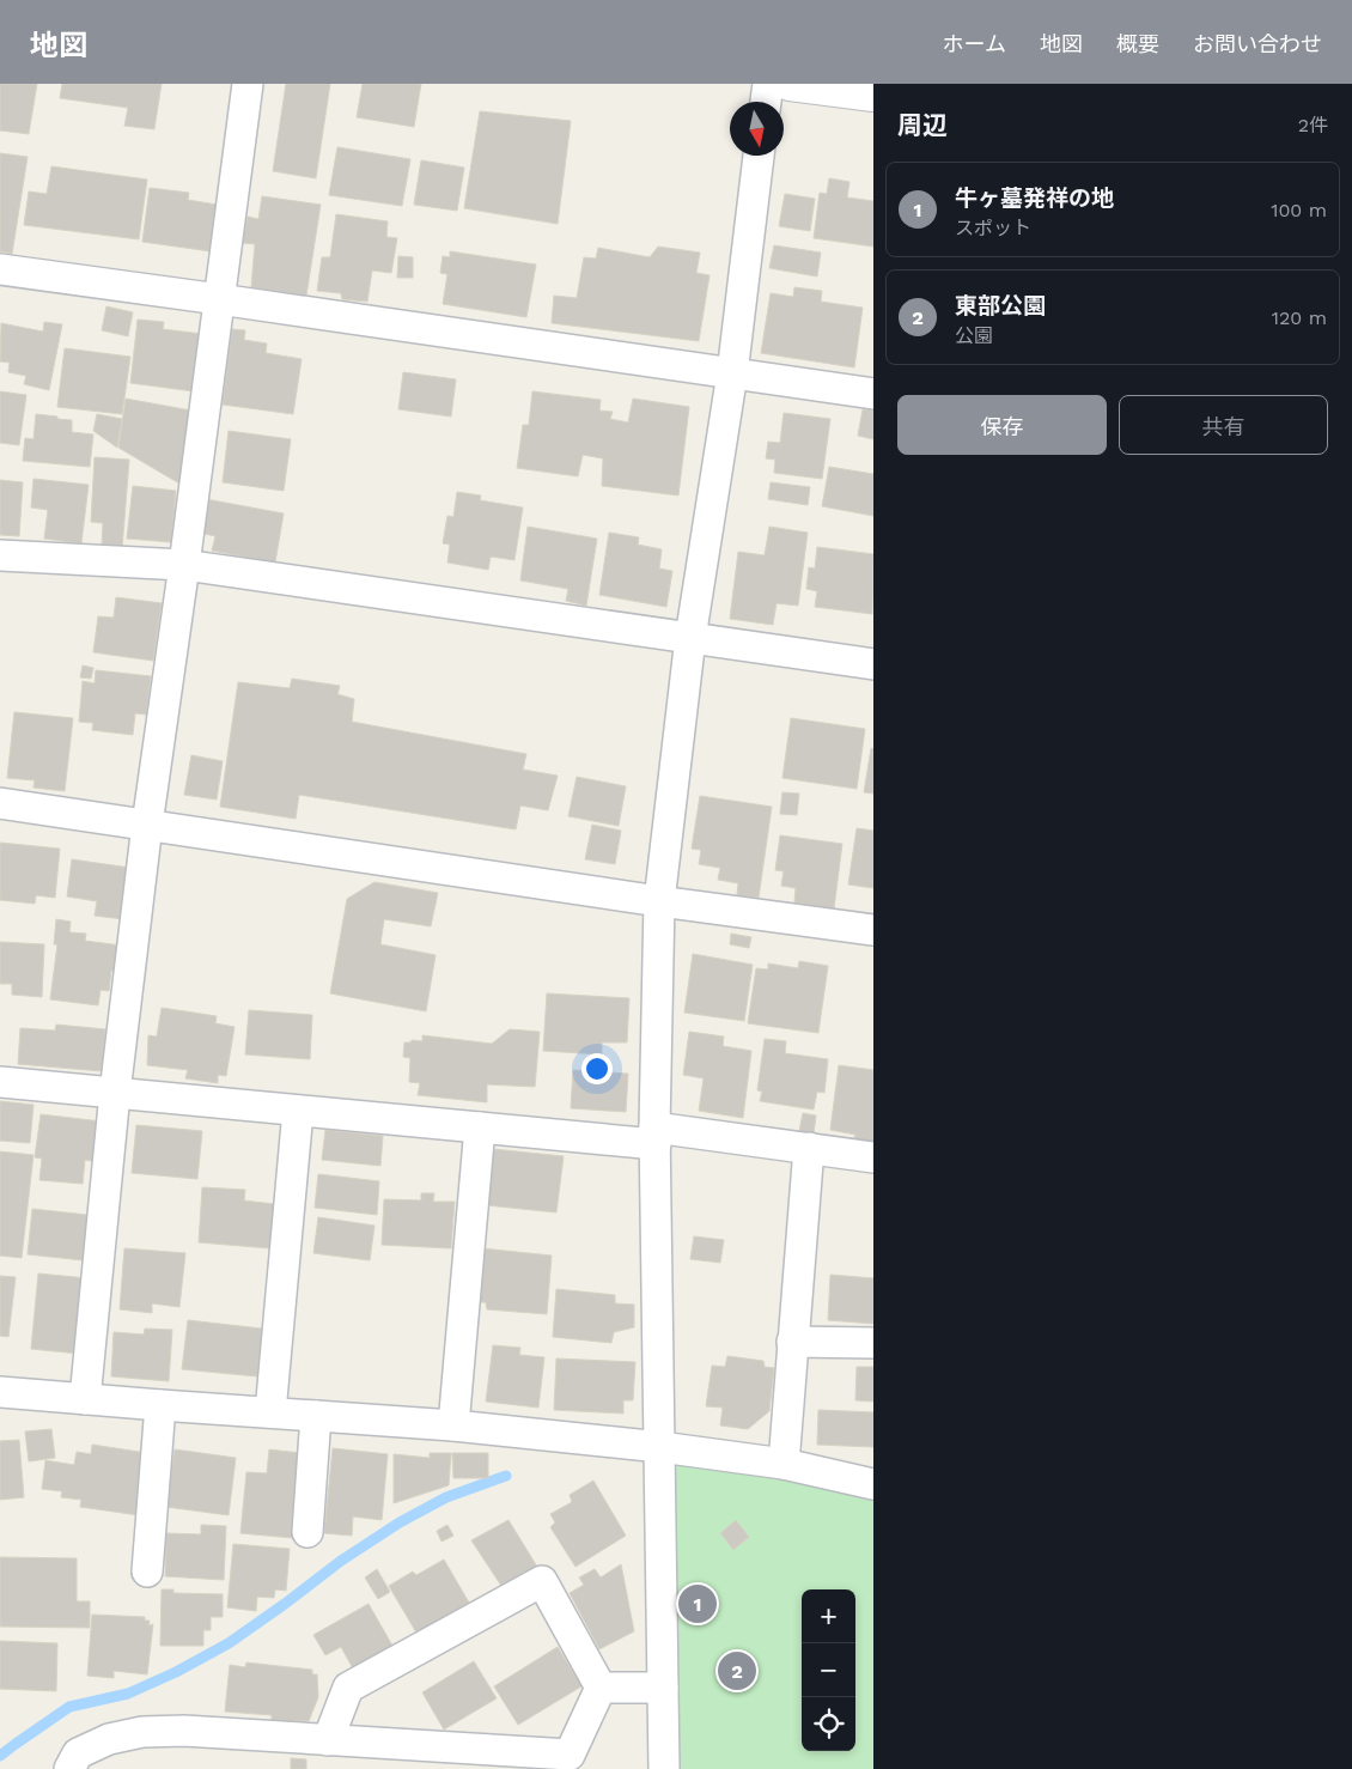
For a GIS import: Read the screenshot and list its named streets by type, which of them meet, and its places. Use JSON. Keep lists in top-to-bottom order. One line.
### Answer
{"north":"bottom","page":{"header":"地図","nav":["ホーム","地図","概要","お問い合わせ"],"heading":["周辺","2件"],"list":[{"mark":"1","name":"牛ヶ墓発祥の地","note":"スポット","value":"100 m"},{"mark":"2","name":"東部公園","note":"公園","value":"120 m"}],"buttons":["保存","共有"],"pins":["1","2"],"map_buttons":["+","−"]}}
